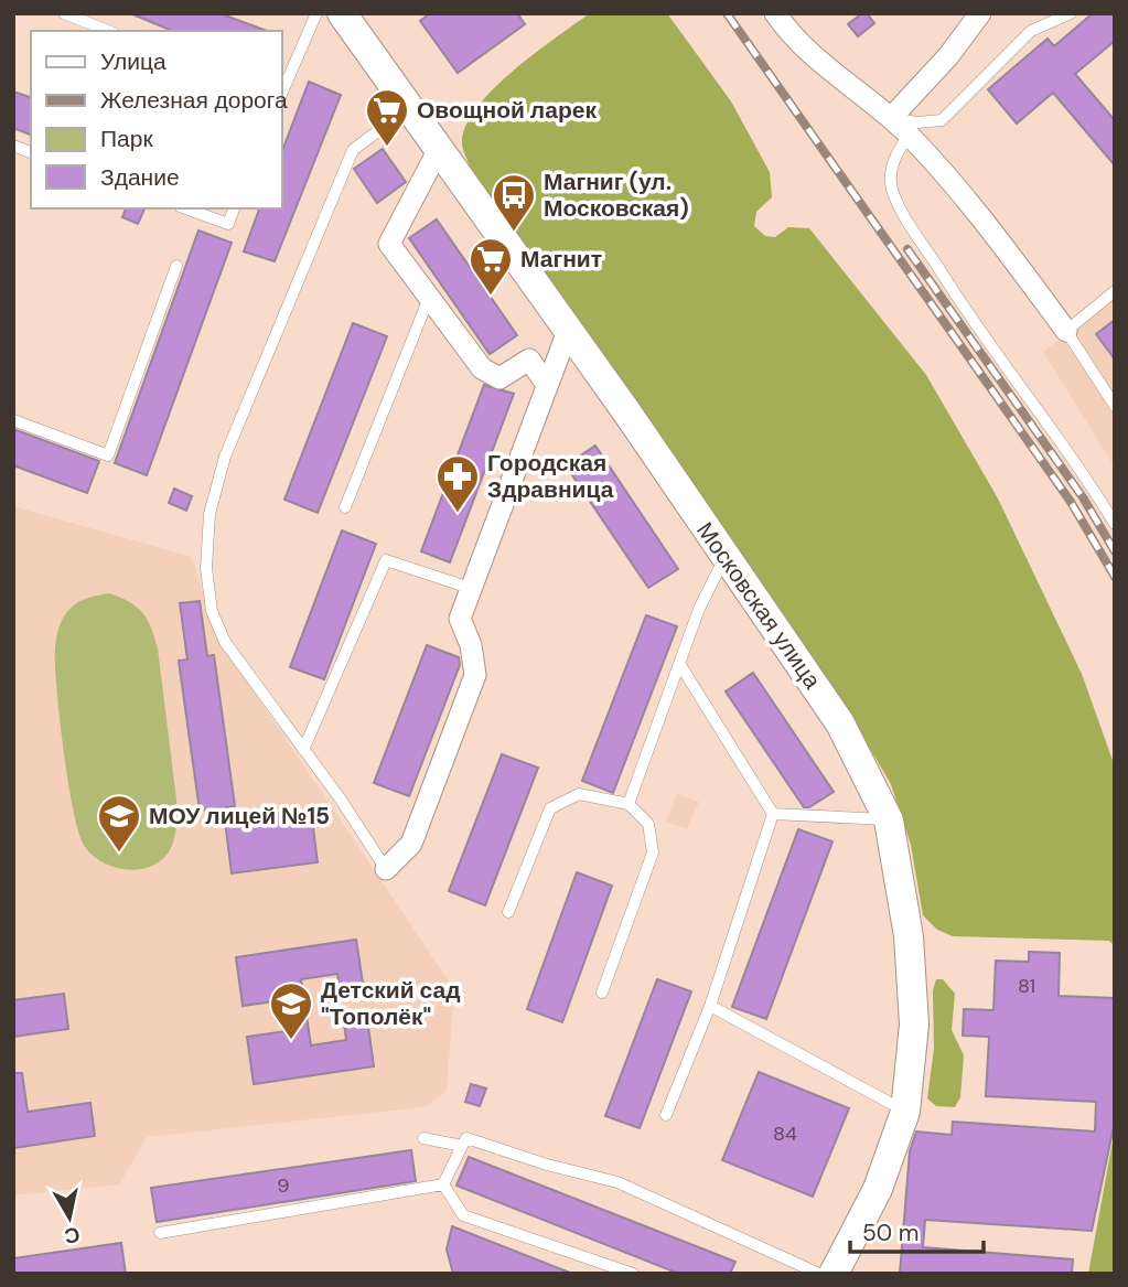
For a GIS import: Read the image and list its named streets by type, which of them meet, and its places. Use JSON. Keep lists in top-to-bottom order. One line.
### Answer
{"streets":{"street":["Московская улица"]},"places":{"supermarket":["Овощной ларек","Магнит"],"bus stop":["Магниг (ул. Московская)"],"pharmacy":["Городская Здравница"],"school or university":["МОУ лицей №15","Детский сад \"Тополёк\""]},"house_numbers":["81","84","9"],"legend":["Улица","Железная дорога","Парк","Здание"],"scale_bar":"50 m","north":"bottom"}
